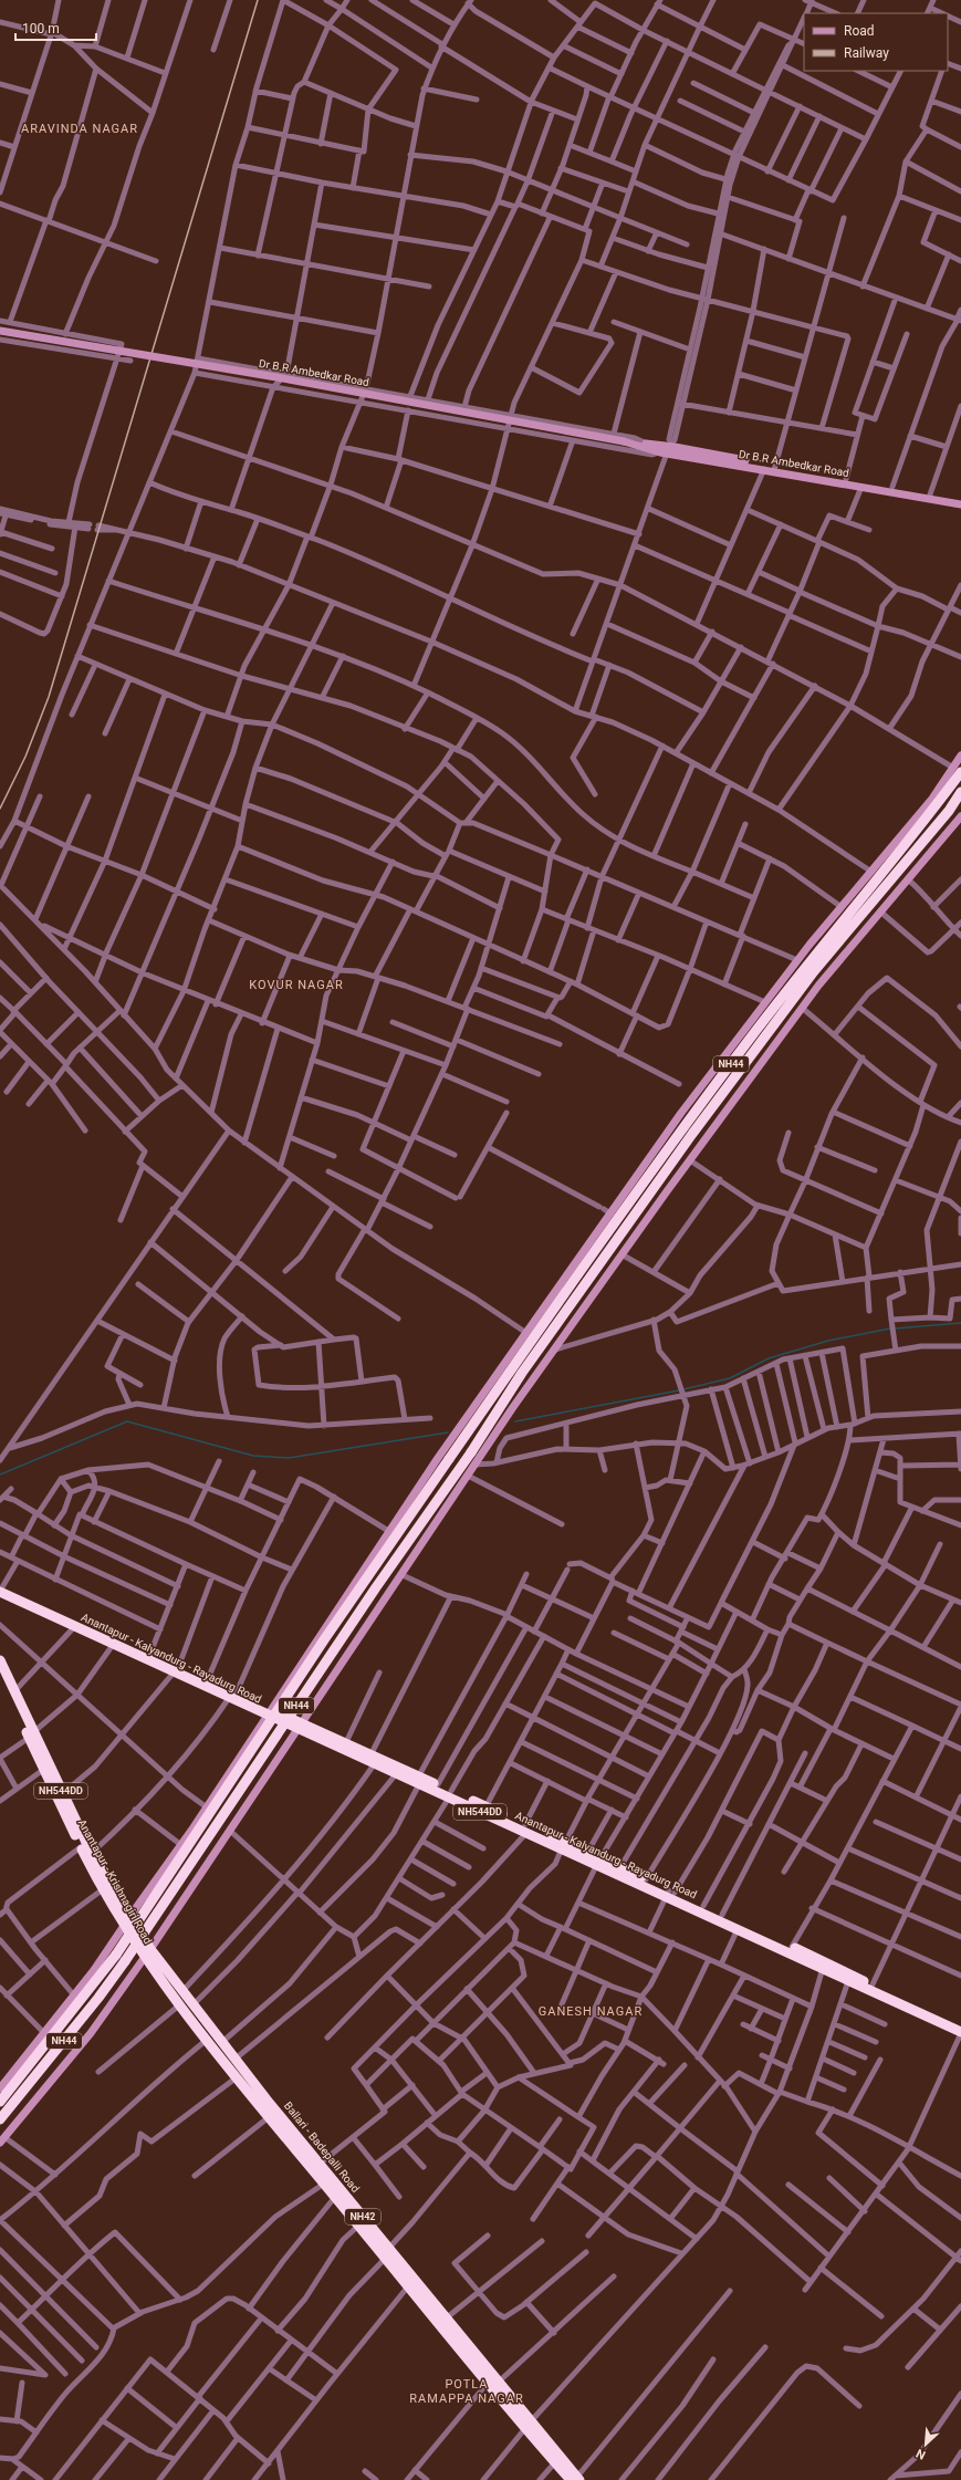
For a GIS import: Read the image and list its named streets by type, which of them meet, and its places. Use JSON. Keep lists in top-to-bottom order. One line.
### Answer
{"streets":{"highway":["NH44","Anantapur - Kalyandurg - Rayadurg Road","NH544DD","Anantapur - Krishnagiri Road","Ballari - Badepalli Road","NH42"],"street":["Dr B.R Ambedkar Road"]},"crossings":[["Anantapur - Krishnagiri Road","Ballari - Badepalli Road"]],"districts":["ARAVINDA NAGAR","KOVUR NAGAR","GANESH NAGAR","POTLA RAMAPPA NAGAR"],"legend":["Road","Railway"],"scale_bar":"100 m","north":"bottom left"}
